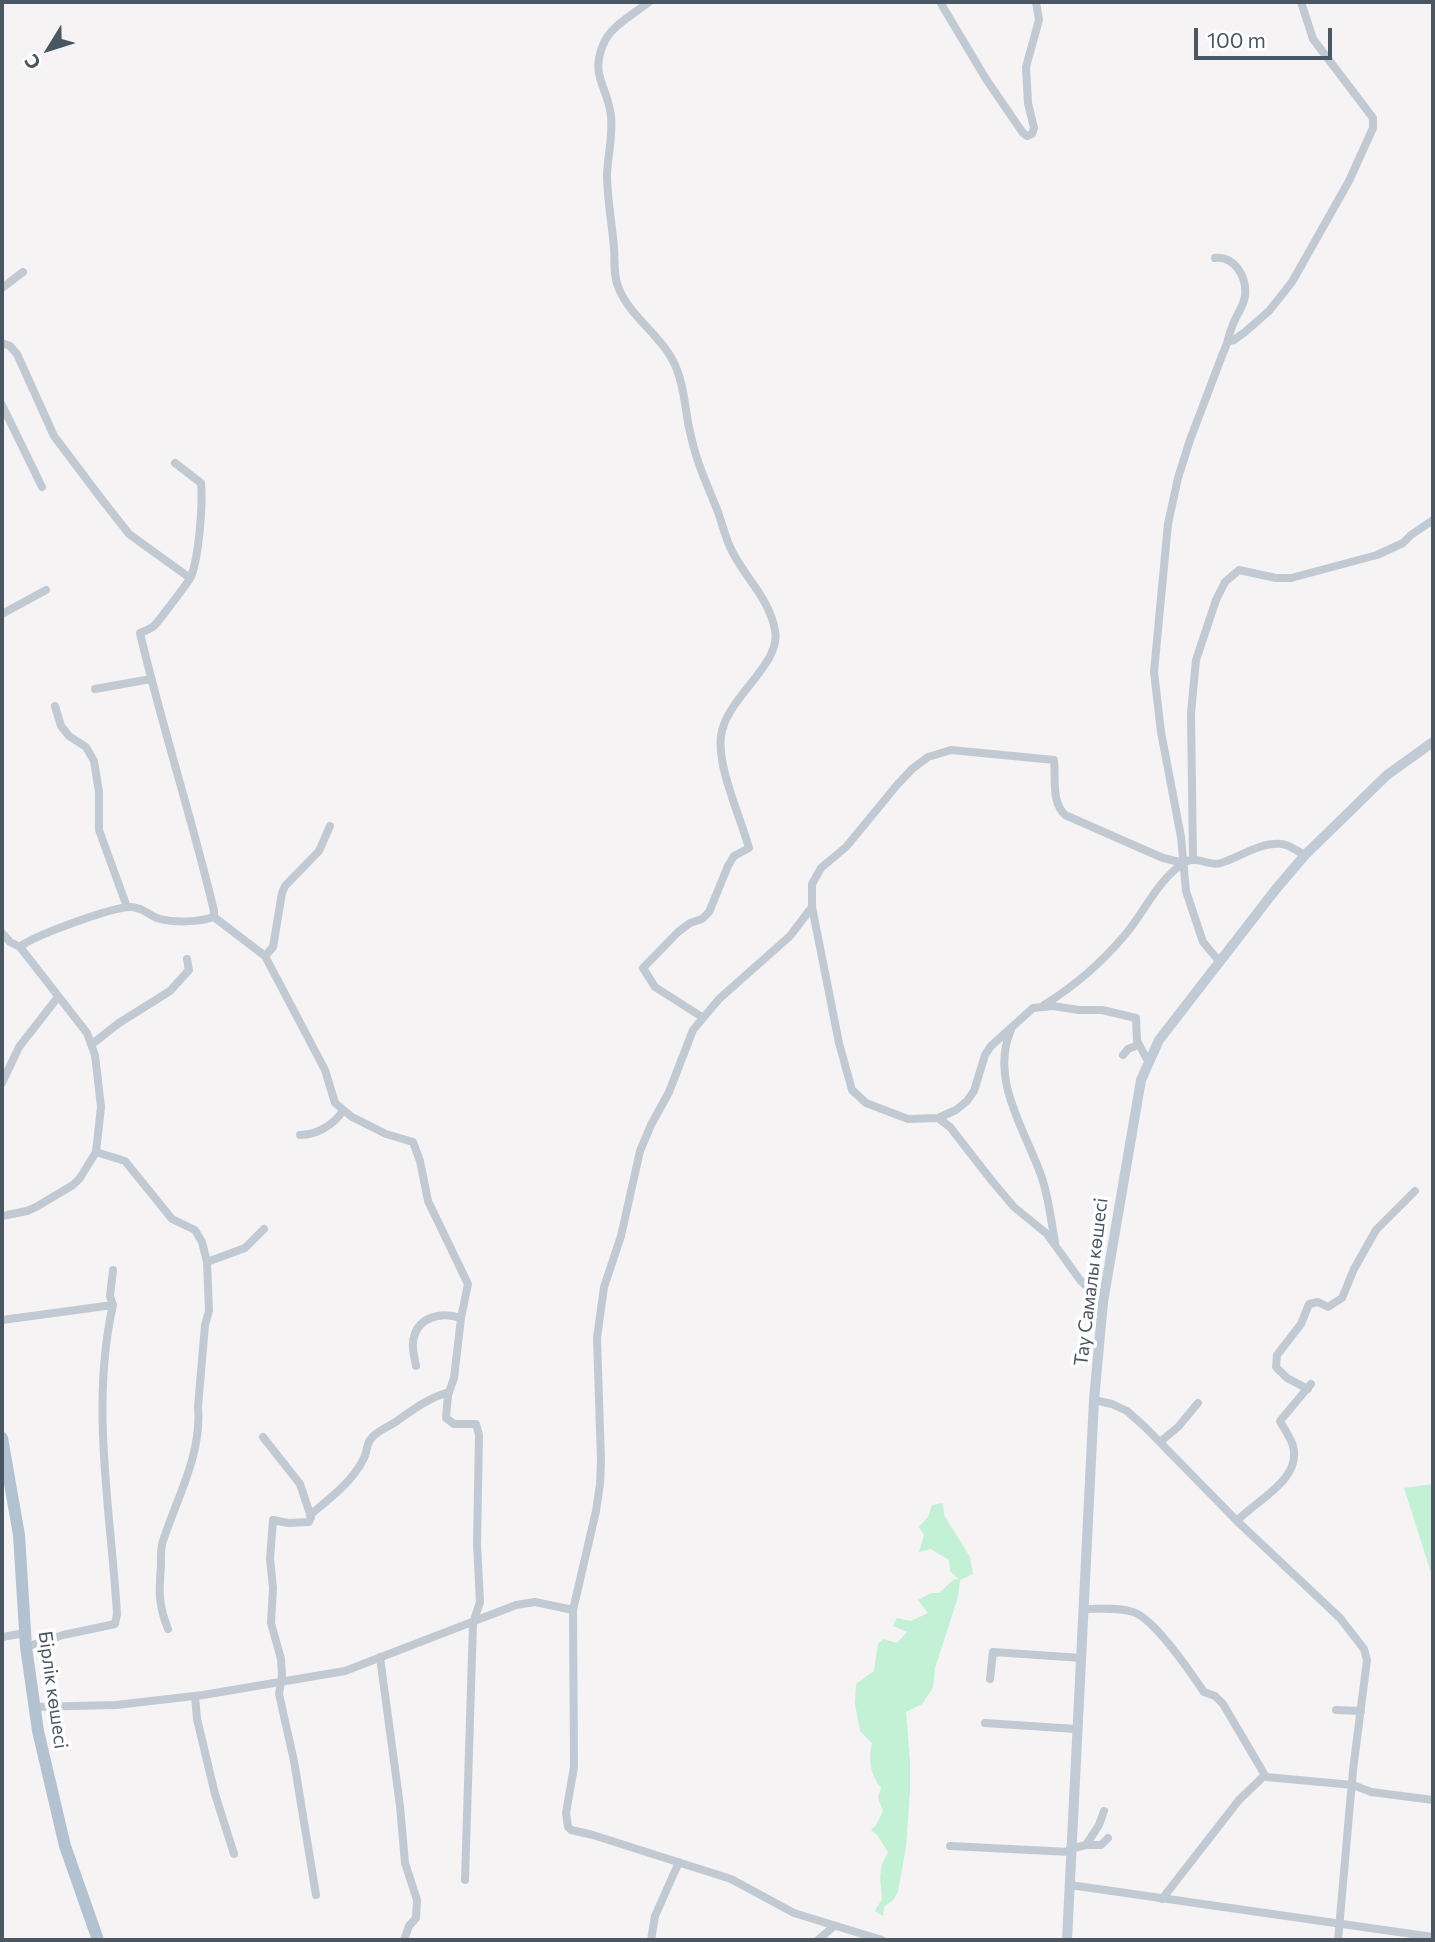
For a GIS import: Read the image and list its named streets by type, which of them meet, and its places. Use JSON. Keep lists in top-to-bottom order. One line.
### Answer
{"streets":{"main road":["Бірлік көшесі"],"street":["Тау Самалы көшесі"]},"scale_bar":"100 m","north":"bottom left"}
